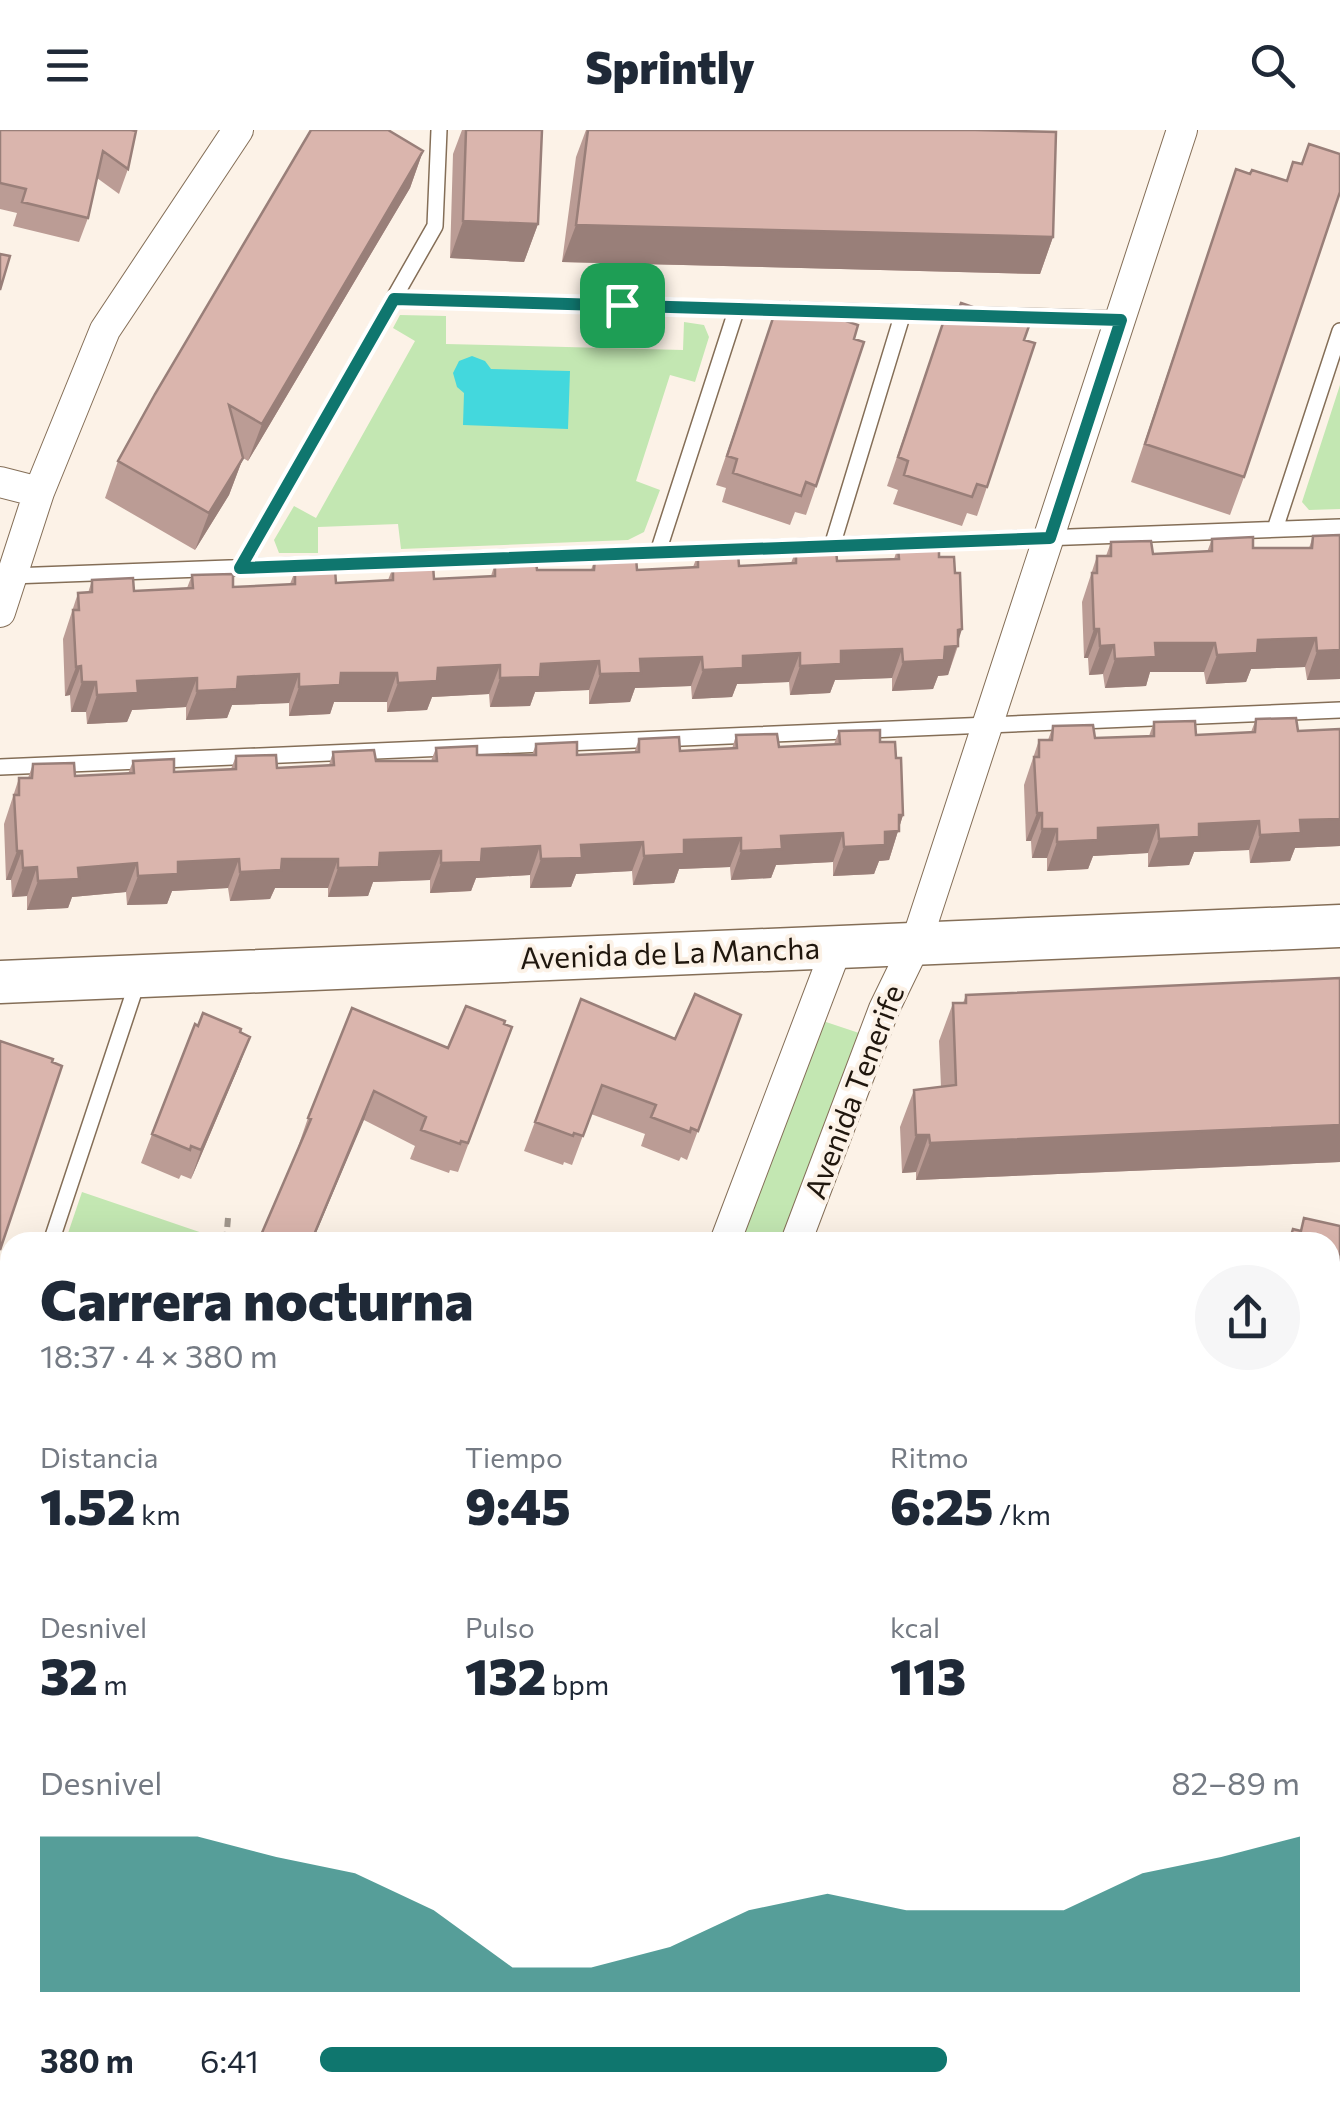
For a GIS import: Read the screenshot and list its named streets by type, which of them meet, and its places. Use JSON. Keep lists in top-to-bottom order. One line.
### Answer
{"streets":{"main road":["Avenida de La Mancha"],"street":["Avenida Tenerife"]},"crossings":[["Avenida de La Mancha","Avenida Tenerife"]],"page":{"header":"Sprintly","heading":["Carrera nocturna","18:37 · 4 × 380 m"],"stats":[["Distancia","1.52 km"],["Tiempo","9:45"],["Ritmo","6:25 /km"],["Desnivel","32 m"],["Pulso","132 bpm"],["kcal","113"]],"chart":["Desnivel","82–89 m"],"list":[{"name":"380 m","note":"6:41"}]}}
